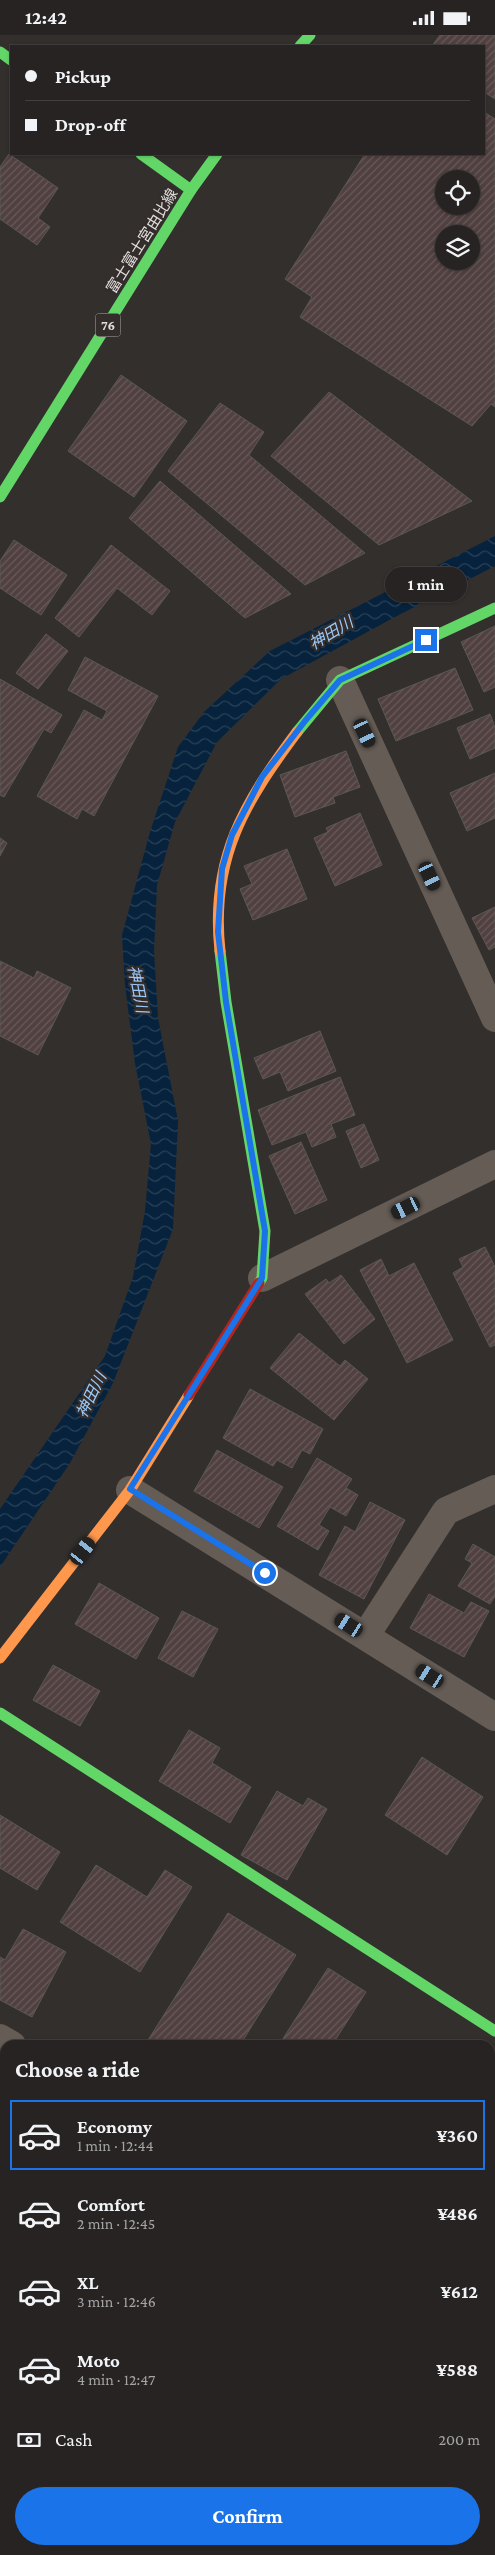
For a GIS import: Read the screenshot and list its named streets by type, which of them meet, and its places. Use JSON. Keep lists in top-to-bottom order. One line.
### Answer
{"streets":{"street":["富士富士宮由比線","76"]},"water":["神田川"],"page":{"status":"12:42","banner":["Pickup","Drop-off"],"bubble":"1 min","heading":"Choose a ride","list":[{"name":"Economy","note":"1 min · 12:44","value":"¥360"},{"name":"Comfort","note":"2 min · 12:45","value":"¥486"},{"name":"XL","note":"3 min · 12:46","value":"¥612"},{"name":"Moto","note":"4 min · 12:47","value":"¥588"}],"pay":["Cash","200 m"],"buttons":"Confirm"}}
